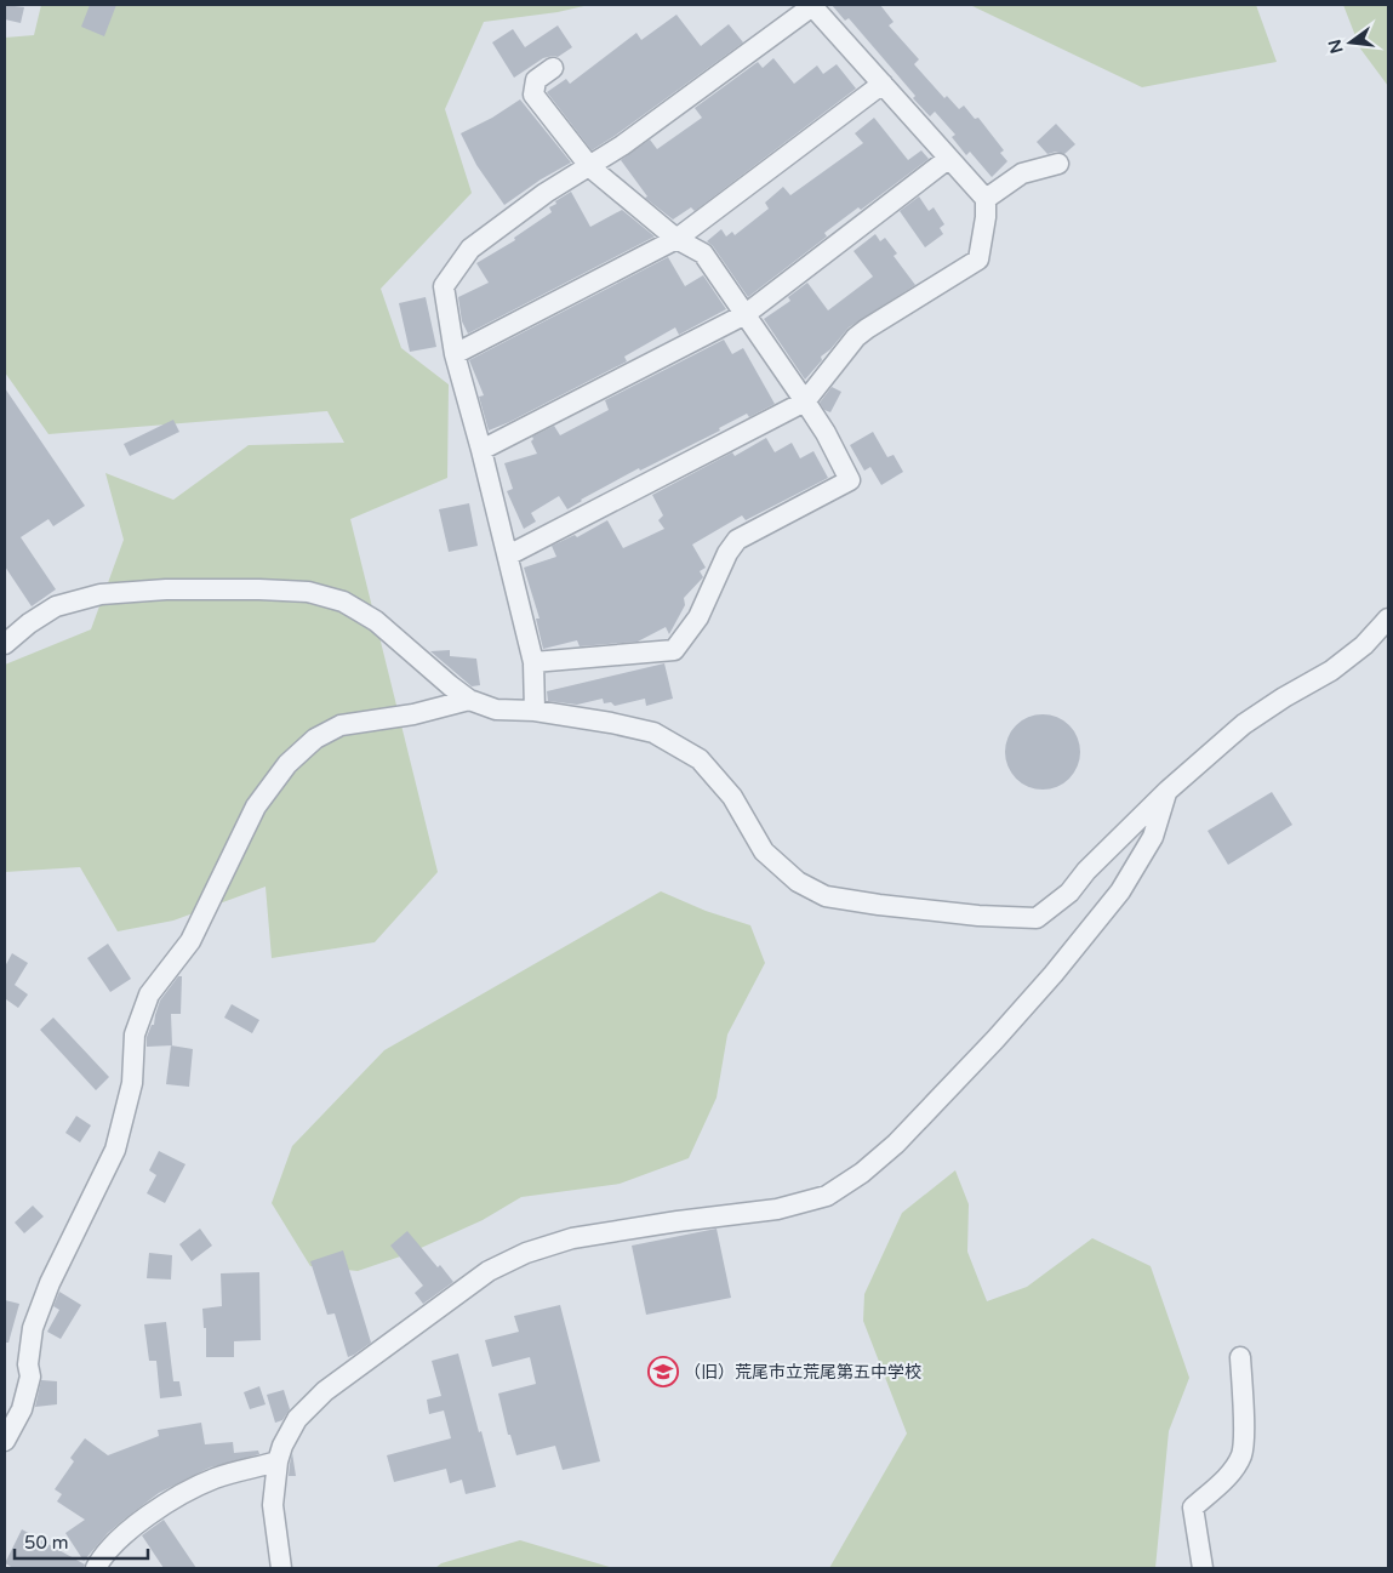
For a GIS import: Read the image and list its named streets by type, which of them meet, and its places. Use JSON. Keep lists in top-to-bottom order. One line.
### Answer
{"places":{"school or university":["（旧）荒尾市立荒尾第五中学校"]},"scale_bar":"50 m","north":"left"}
